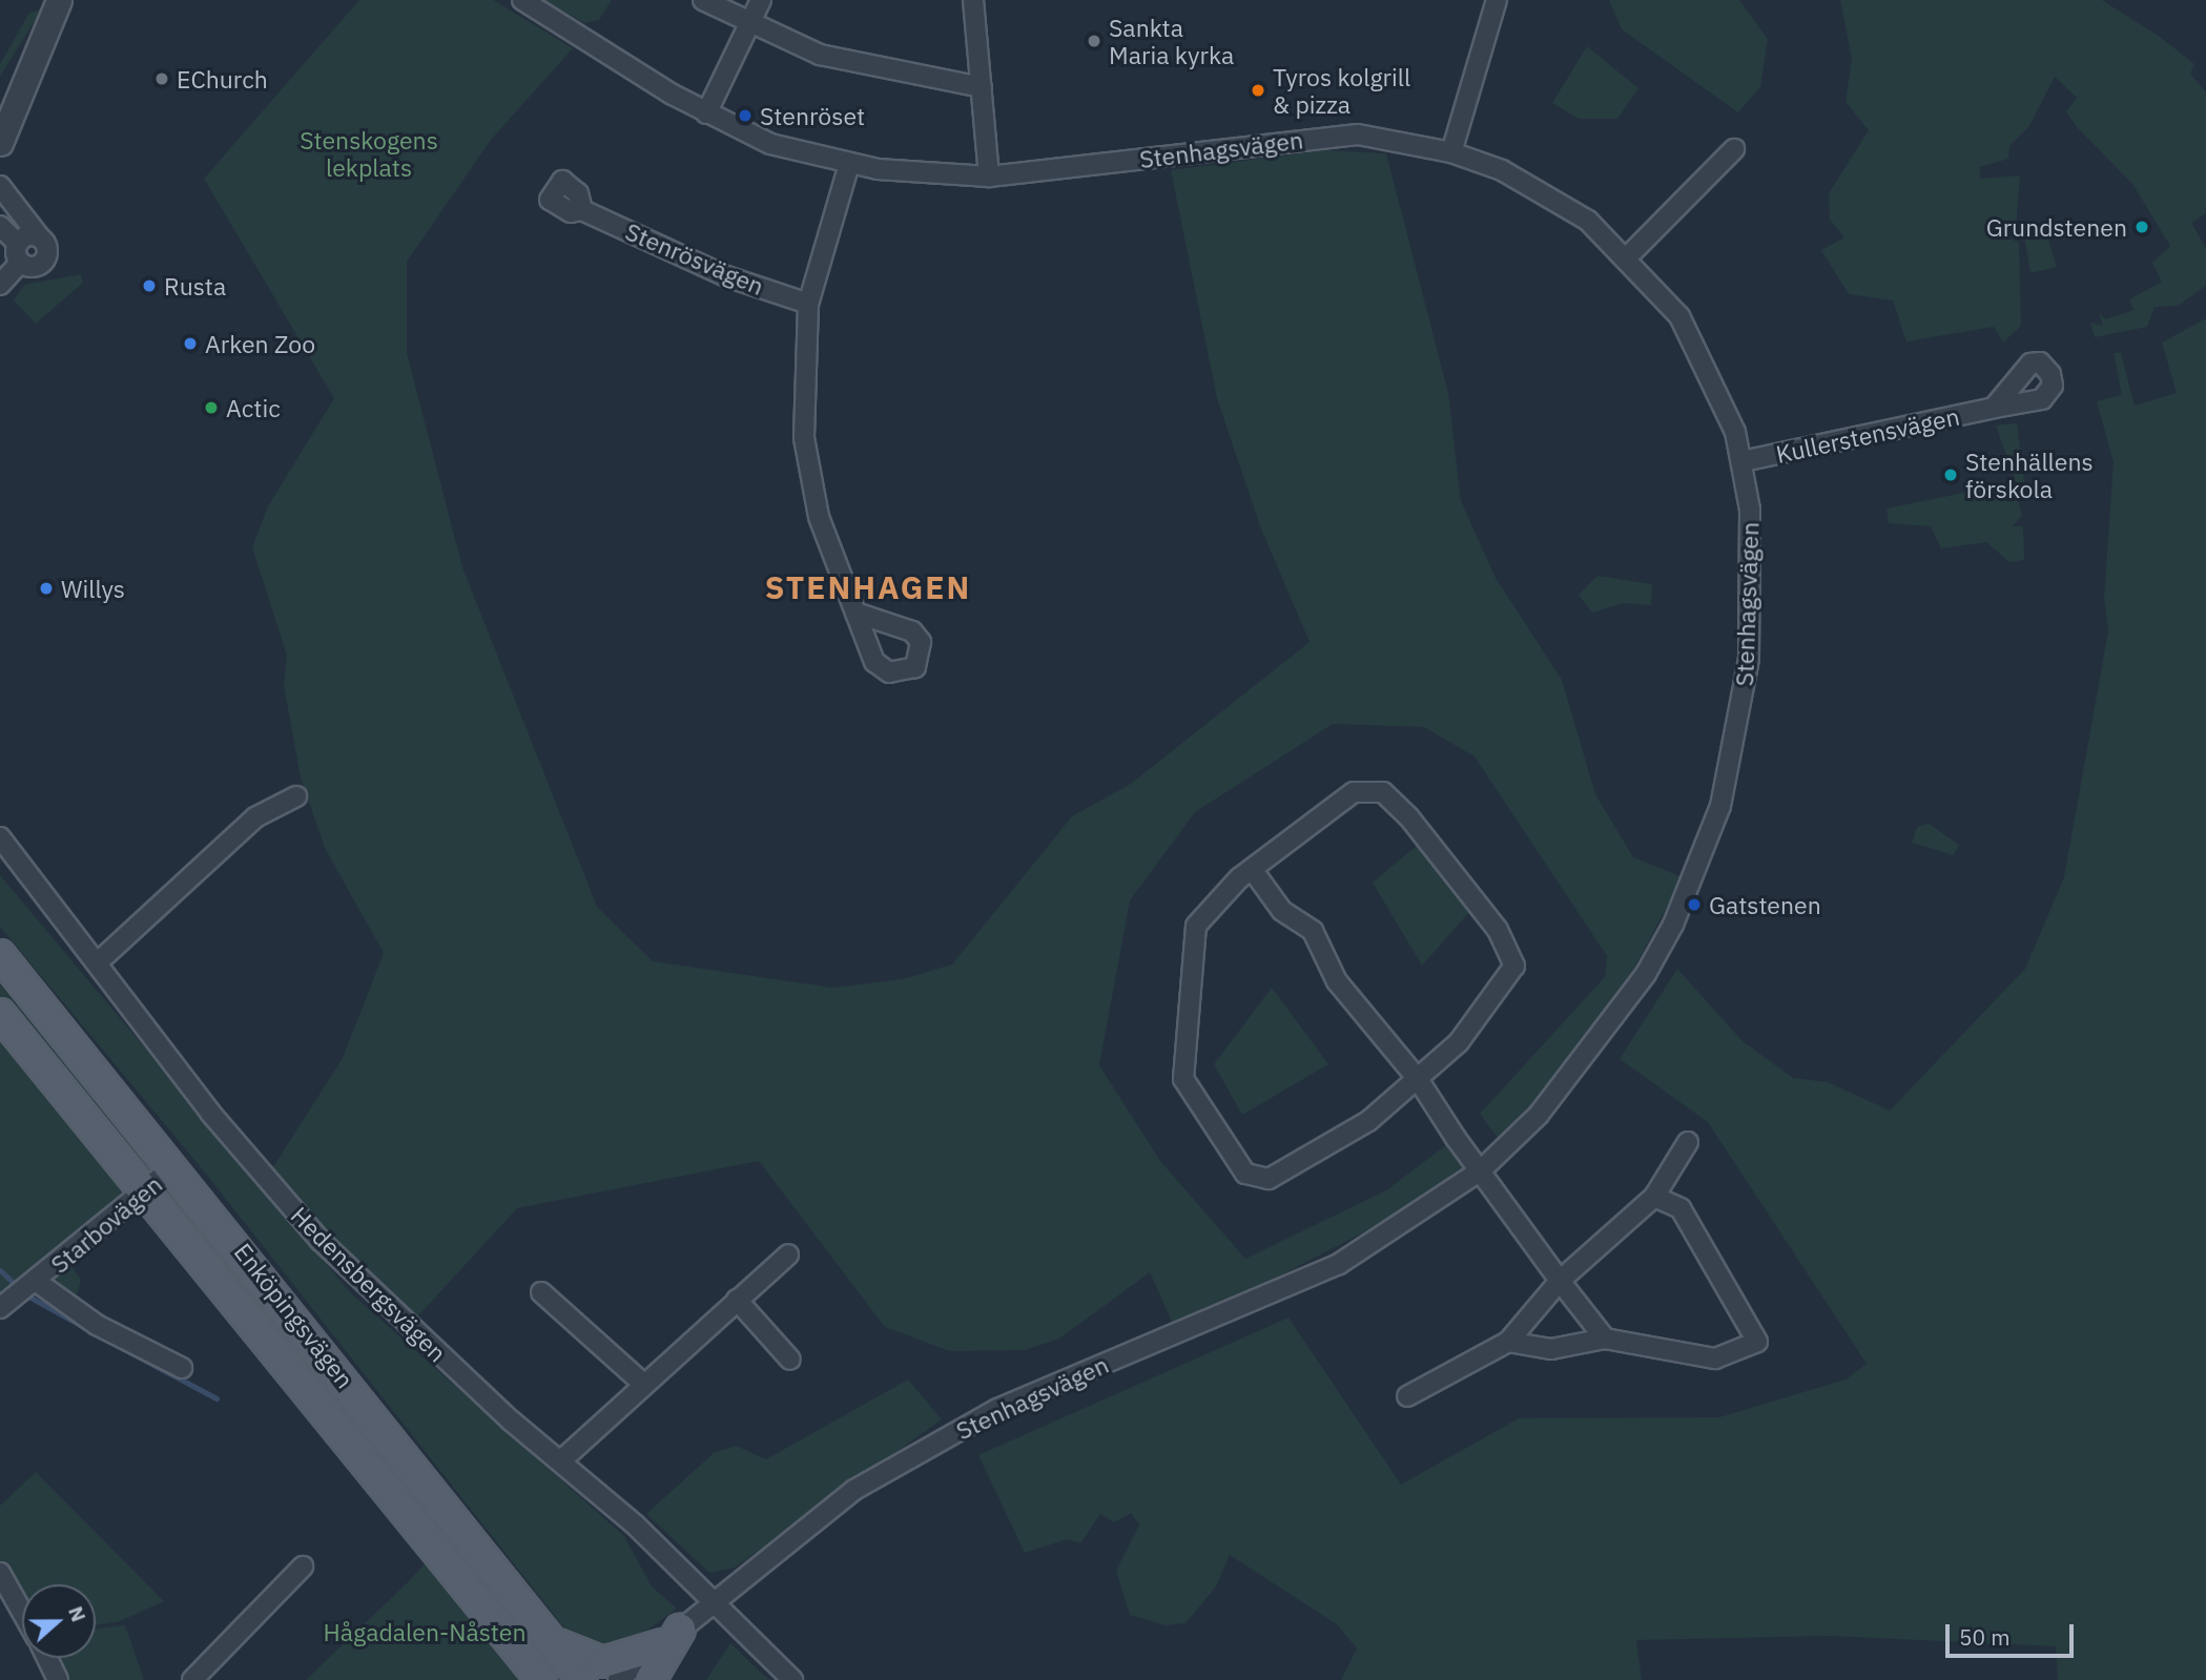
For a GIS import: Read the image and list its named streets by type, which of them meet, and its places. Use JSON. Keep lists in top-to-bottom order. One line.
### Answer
{"streets":{"main road":["Enköpingsvägen"],"street":["Stenhagsvägen","Stenrösvägen","Kullerstensvägen","Starbovägen","Hedensbergsvägen"]},"crossings":[["Stenhagsvägen","Kullerstensvägen"],["Stenhagsvägen","Hedensbergsvägen"],["Starbovägen","Enköpingsvägen"]],"districts":["STENHAGEN"],"parks":["Stenskogens lekplats","Hågadalen-Nåsten"],"places":["Sankta Maria kyrka","EChurch","Tyros kolgrill & pizza","Stenröset","Grundstenen","Rusta","Arken Zoo","Actic","Stenhällens förskola","Willys","Gatstenen"],"scale_bar":"50 m","north":"right"}
